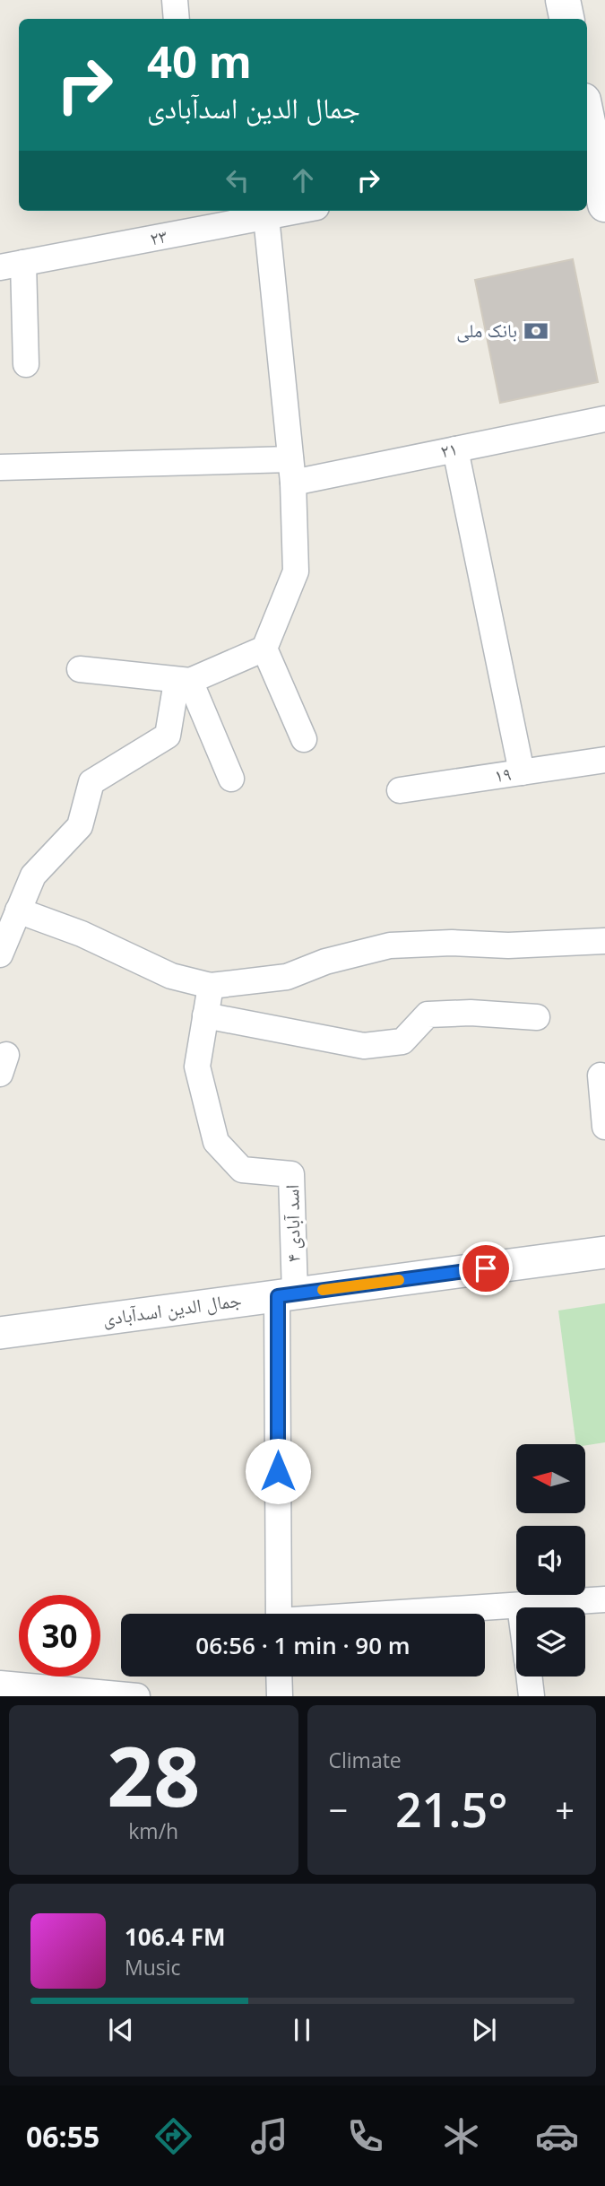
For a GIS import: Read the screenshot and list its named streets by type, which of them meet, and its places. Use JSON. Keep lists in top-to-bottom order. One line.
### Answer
{"streets":{"street":["۲۳","۲۱","۱۹","اسد آبادی ۴","جمال الدین اسدآبادی"]},"crossings":[["اسد آبادی ۴","جمال الدین اسدآبادی"]],"places":{"bank":["بانک ملی"]},"north":"left","page":{"turn":["40 m","جمال الدین اسدآبادی"],"limit":"30","trip":"06:56 · 1 min · 90 m","tile":[["28","km/h"],"Climate"],"heat":["−","21.5°","+"],"song":["106.4 FM","Music"],"tabs":"06:55"}}
